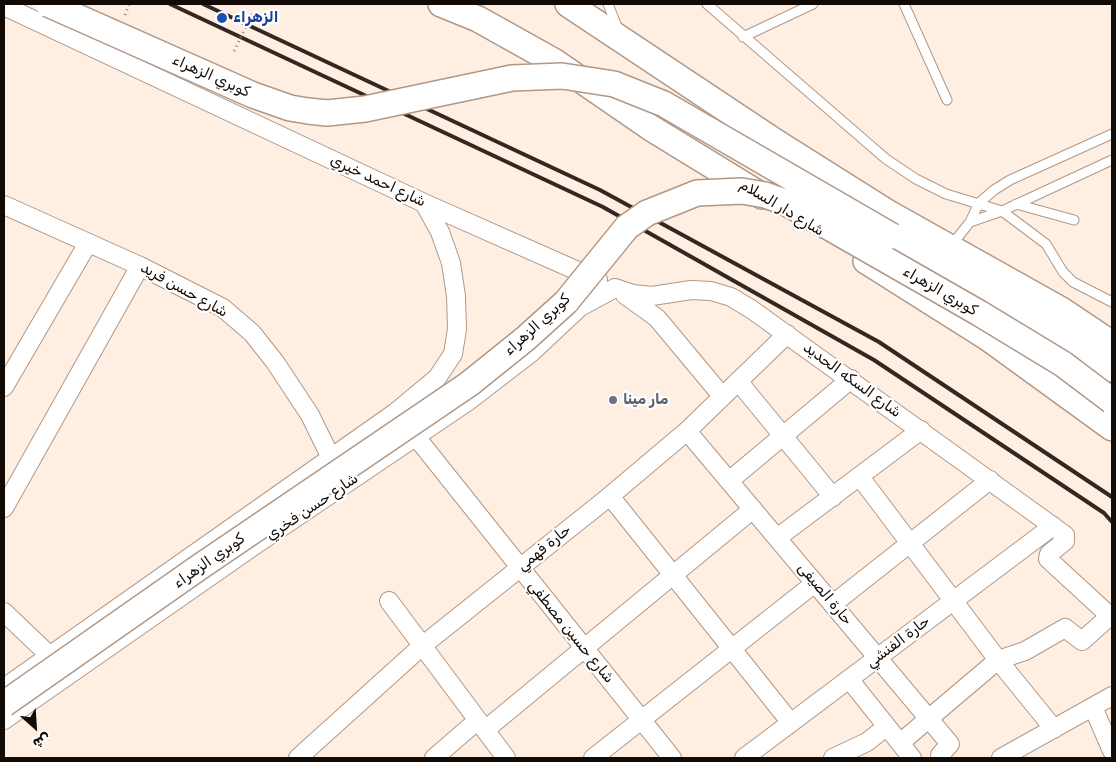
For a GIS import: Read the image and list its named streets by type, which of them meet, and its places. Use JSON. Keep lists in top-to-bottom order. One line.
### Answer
{"streets":{"main road":["كوبري الزهراء","شارع دار السلام"],"street":["شارع احمد خيري","شارع حسن فريد","شارع السكه الحديد","شارع حسن فخري","حارة فهمي","حارة الصيفى","شارع حسين مصطفي","حارة الفنشي"]},"crossings":[["شارع احمد خيري","شارع السكه الحديد"],["شارع احمد خيري","شارع حسن فخري"],["شارع احمد خيري","حارة فهمي"],["شارع حسن فريد","شارع حسن فخري"],["شارع السكه الحديد","شارع حسن فخري"],["شارع السكه الحديد","حارة فهمي"],["شارع السكه الحديد","حارة الفنشي"],["شارع حسن فخري","شارع حسين مصطفي"],["حارة فهمي","حارة الصيفى"],["حارة فهمي","شارع حسين مصطفي"],["حارة الصيفى","حارة الفنشي"]],"places":["الزهراء","مار مينا"],"north":"bottom right"}
